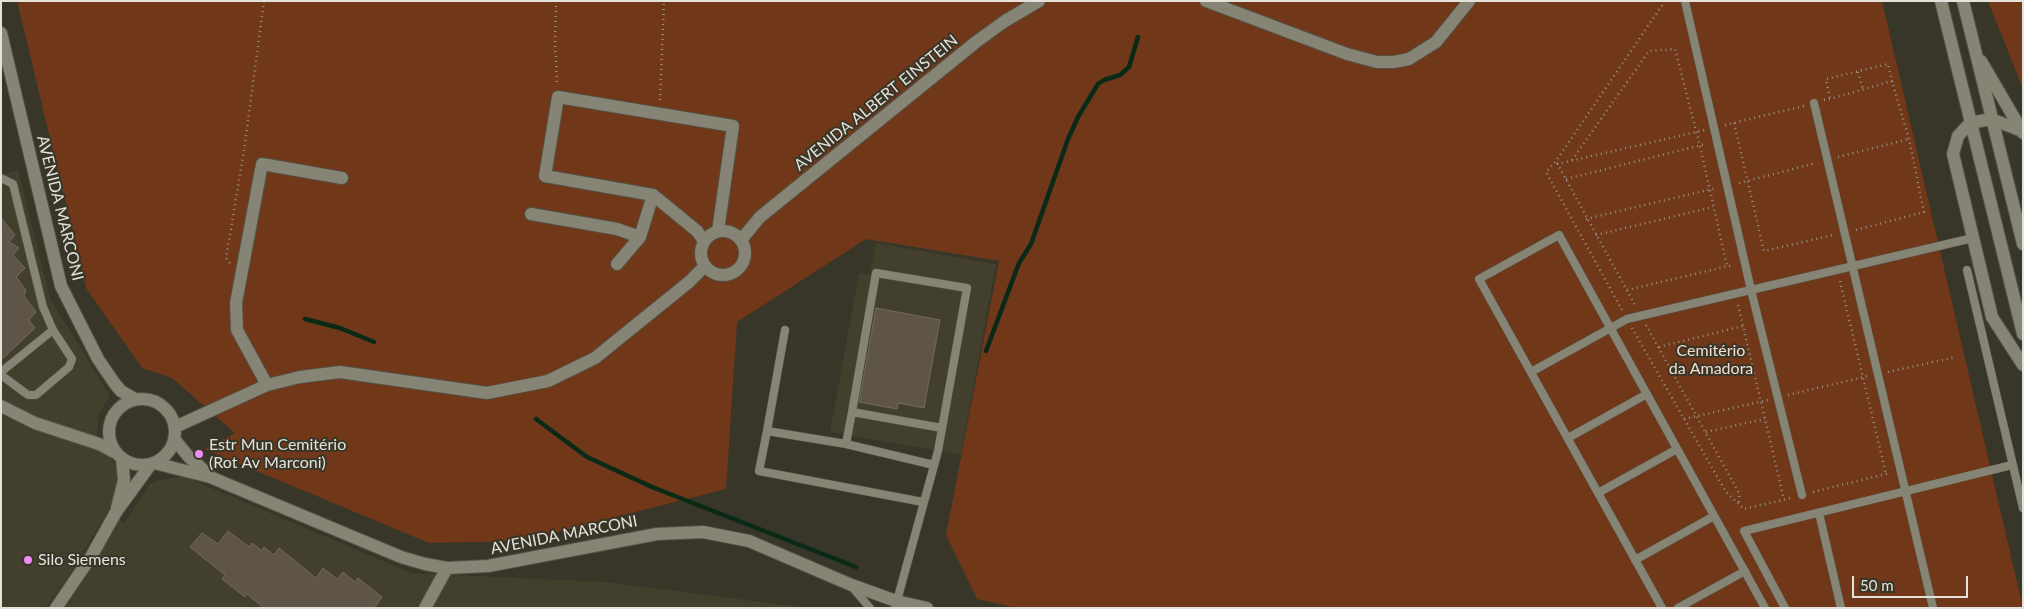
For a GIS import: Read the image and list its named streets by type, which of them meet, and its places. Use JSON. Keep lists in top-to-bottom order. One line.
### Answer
{"streets":{"street":["AVENIDA ALBERT EINSTEIN","AVENIDA MARCONI"]},"parks":["Cemitério da Amadora"],"places":["Estr Mun Cemitério (Rot Av Marconi)","Silo Siemens"],"scale_bar":"50 m"}
